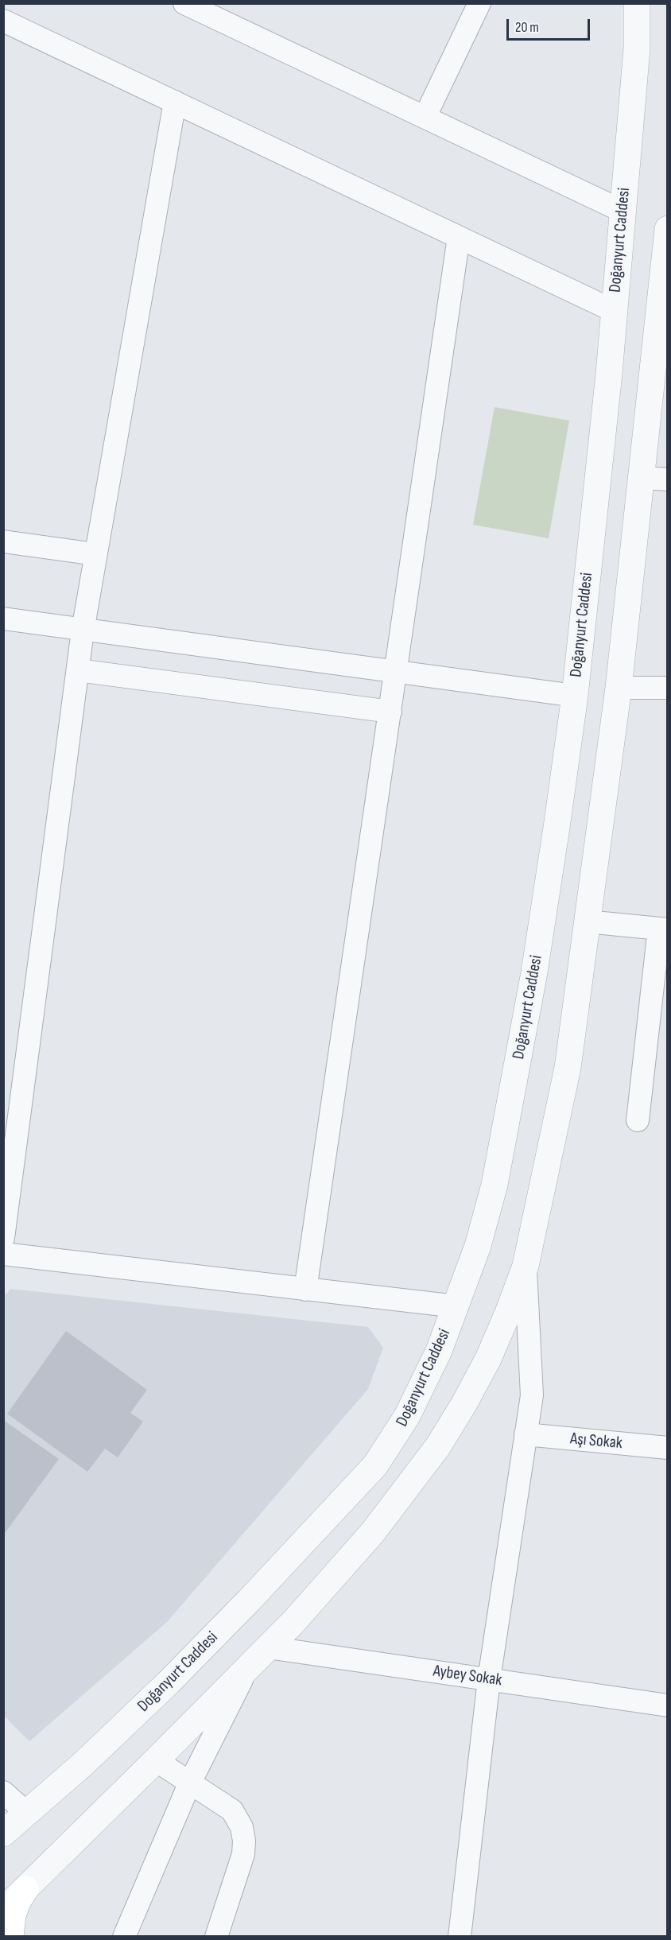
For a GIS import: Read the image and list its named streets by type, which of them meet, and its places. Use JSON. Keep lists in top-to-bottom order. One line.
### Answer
{"streets":{"street":["Doğanyurt Caddesi","Aşı Sokak","Aybey Sokak"]},"scale_bar":"20 m"}
